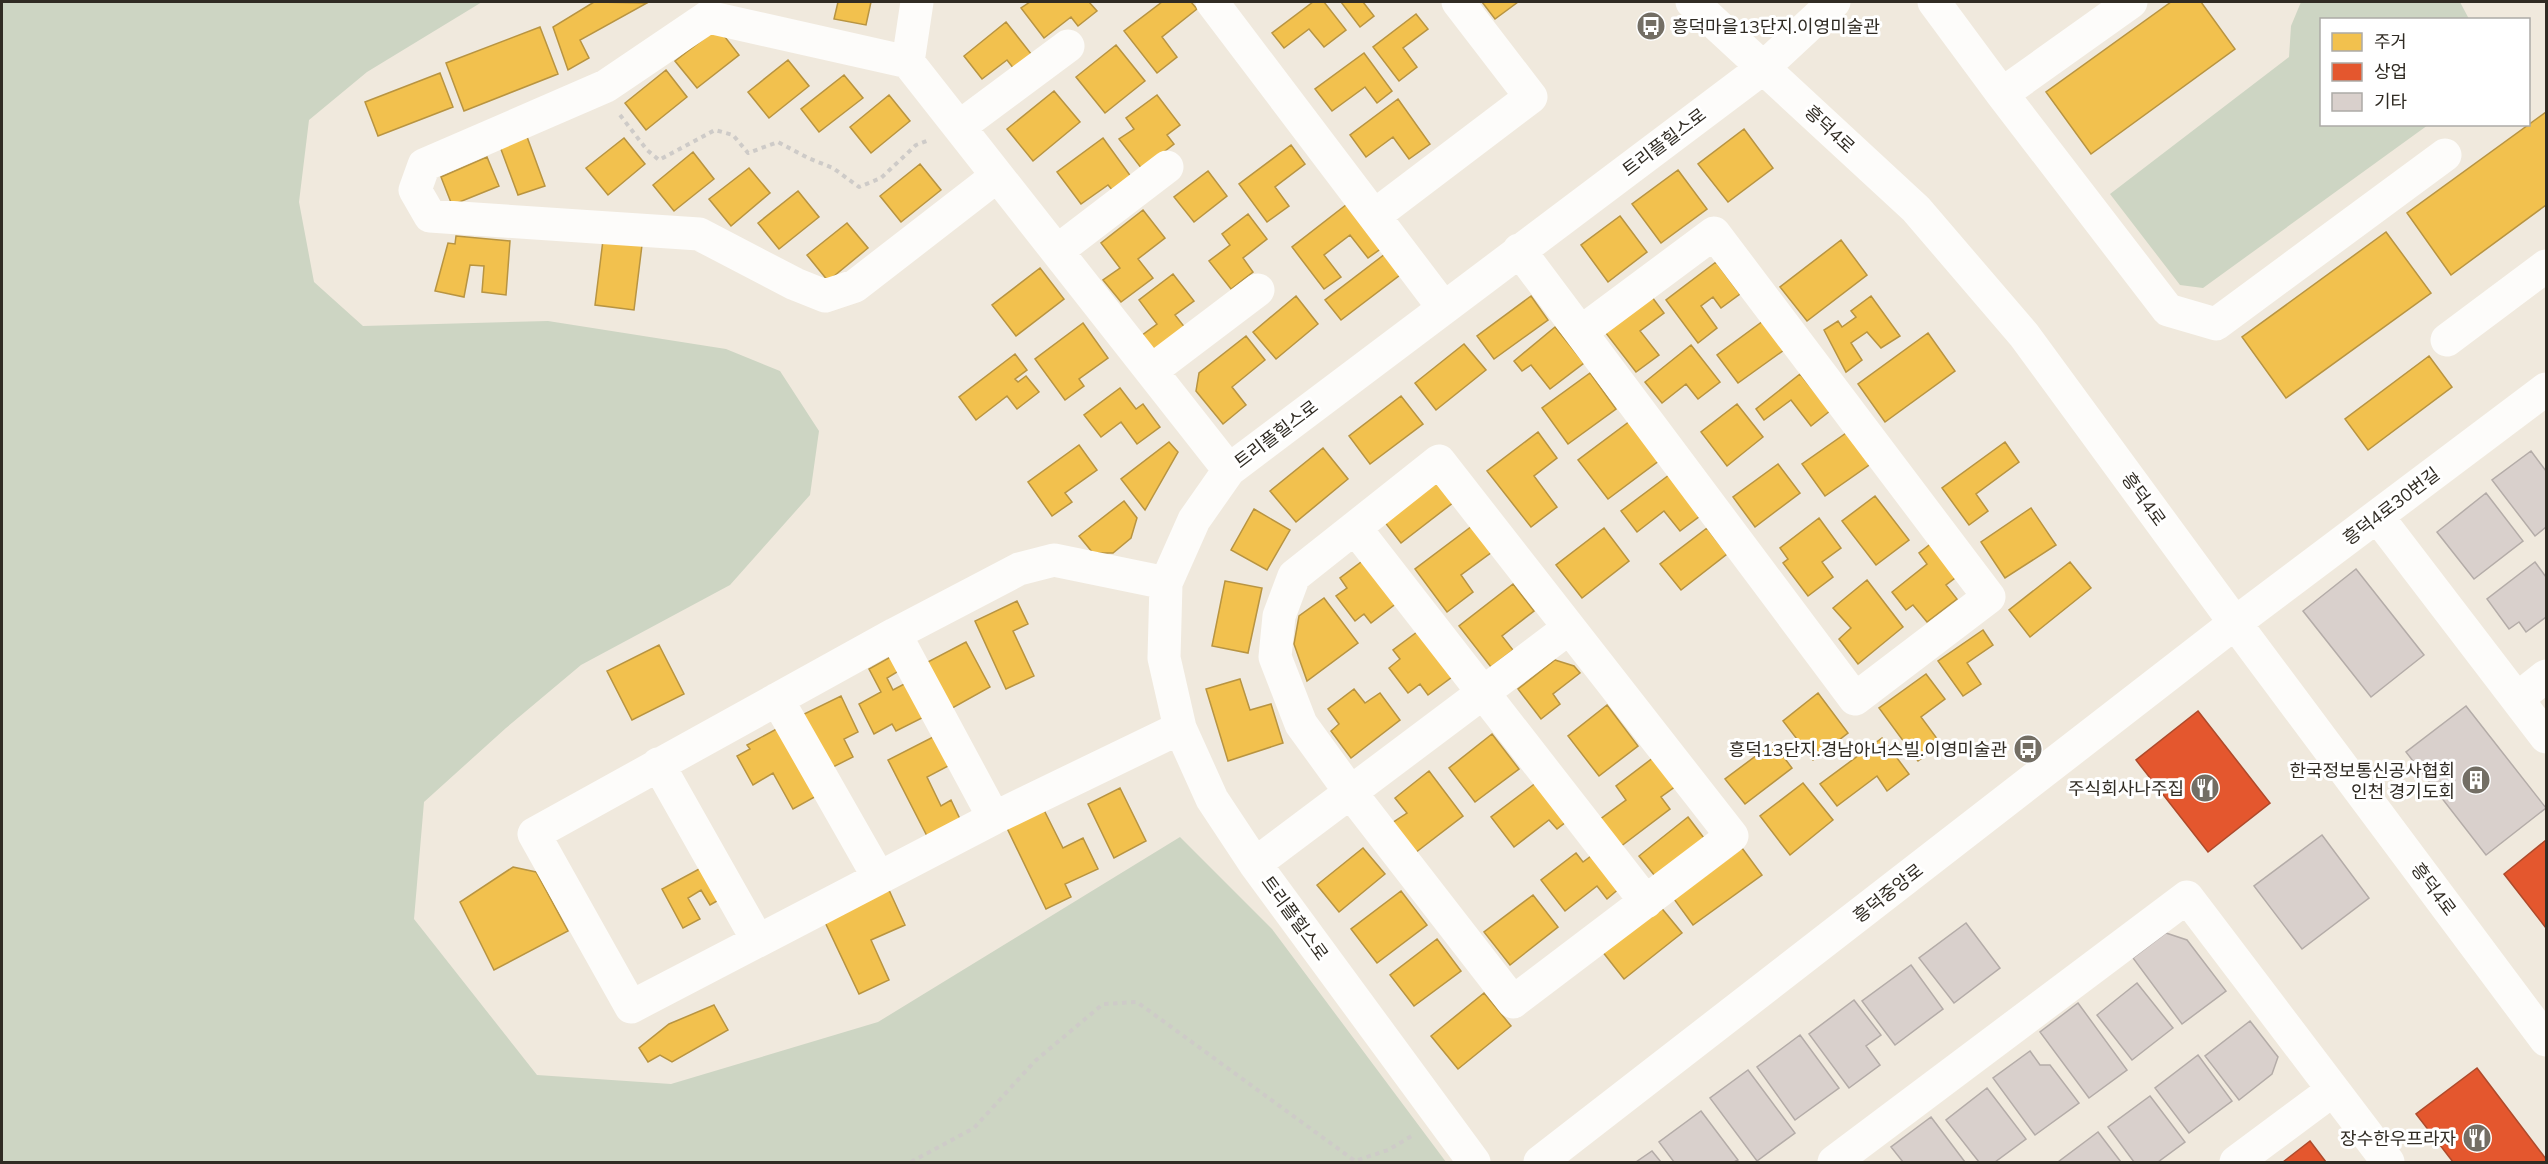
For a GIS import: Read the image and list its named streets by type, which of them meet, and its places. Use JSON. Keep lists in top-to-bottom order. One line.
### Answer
{"streets":{"street":["흥덕4로","트리플힐스로","흥덕4로30번길","흥덕중앙로"]},"crossings":[["흥덕4로","트리플힐스로"],["흥덕4로","흥덕4로30번길"],["흥덕4로","흥덕중앙로"],["흥덕4로30번길","흥덕중앙로"]],"places":{"bus stop":["흥덕마을13단지.이영미술관","흥덕13단지.경남아너스빌.이영미술관"],"building":["한국정보통신공사협회 인천 경기도회"],"restaurant":["주식회사나주집","장수한우프라자"]},"legend":["주거","상업","기타"]}
